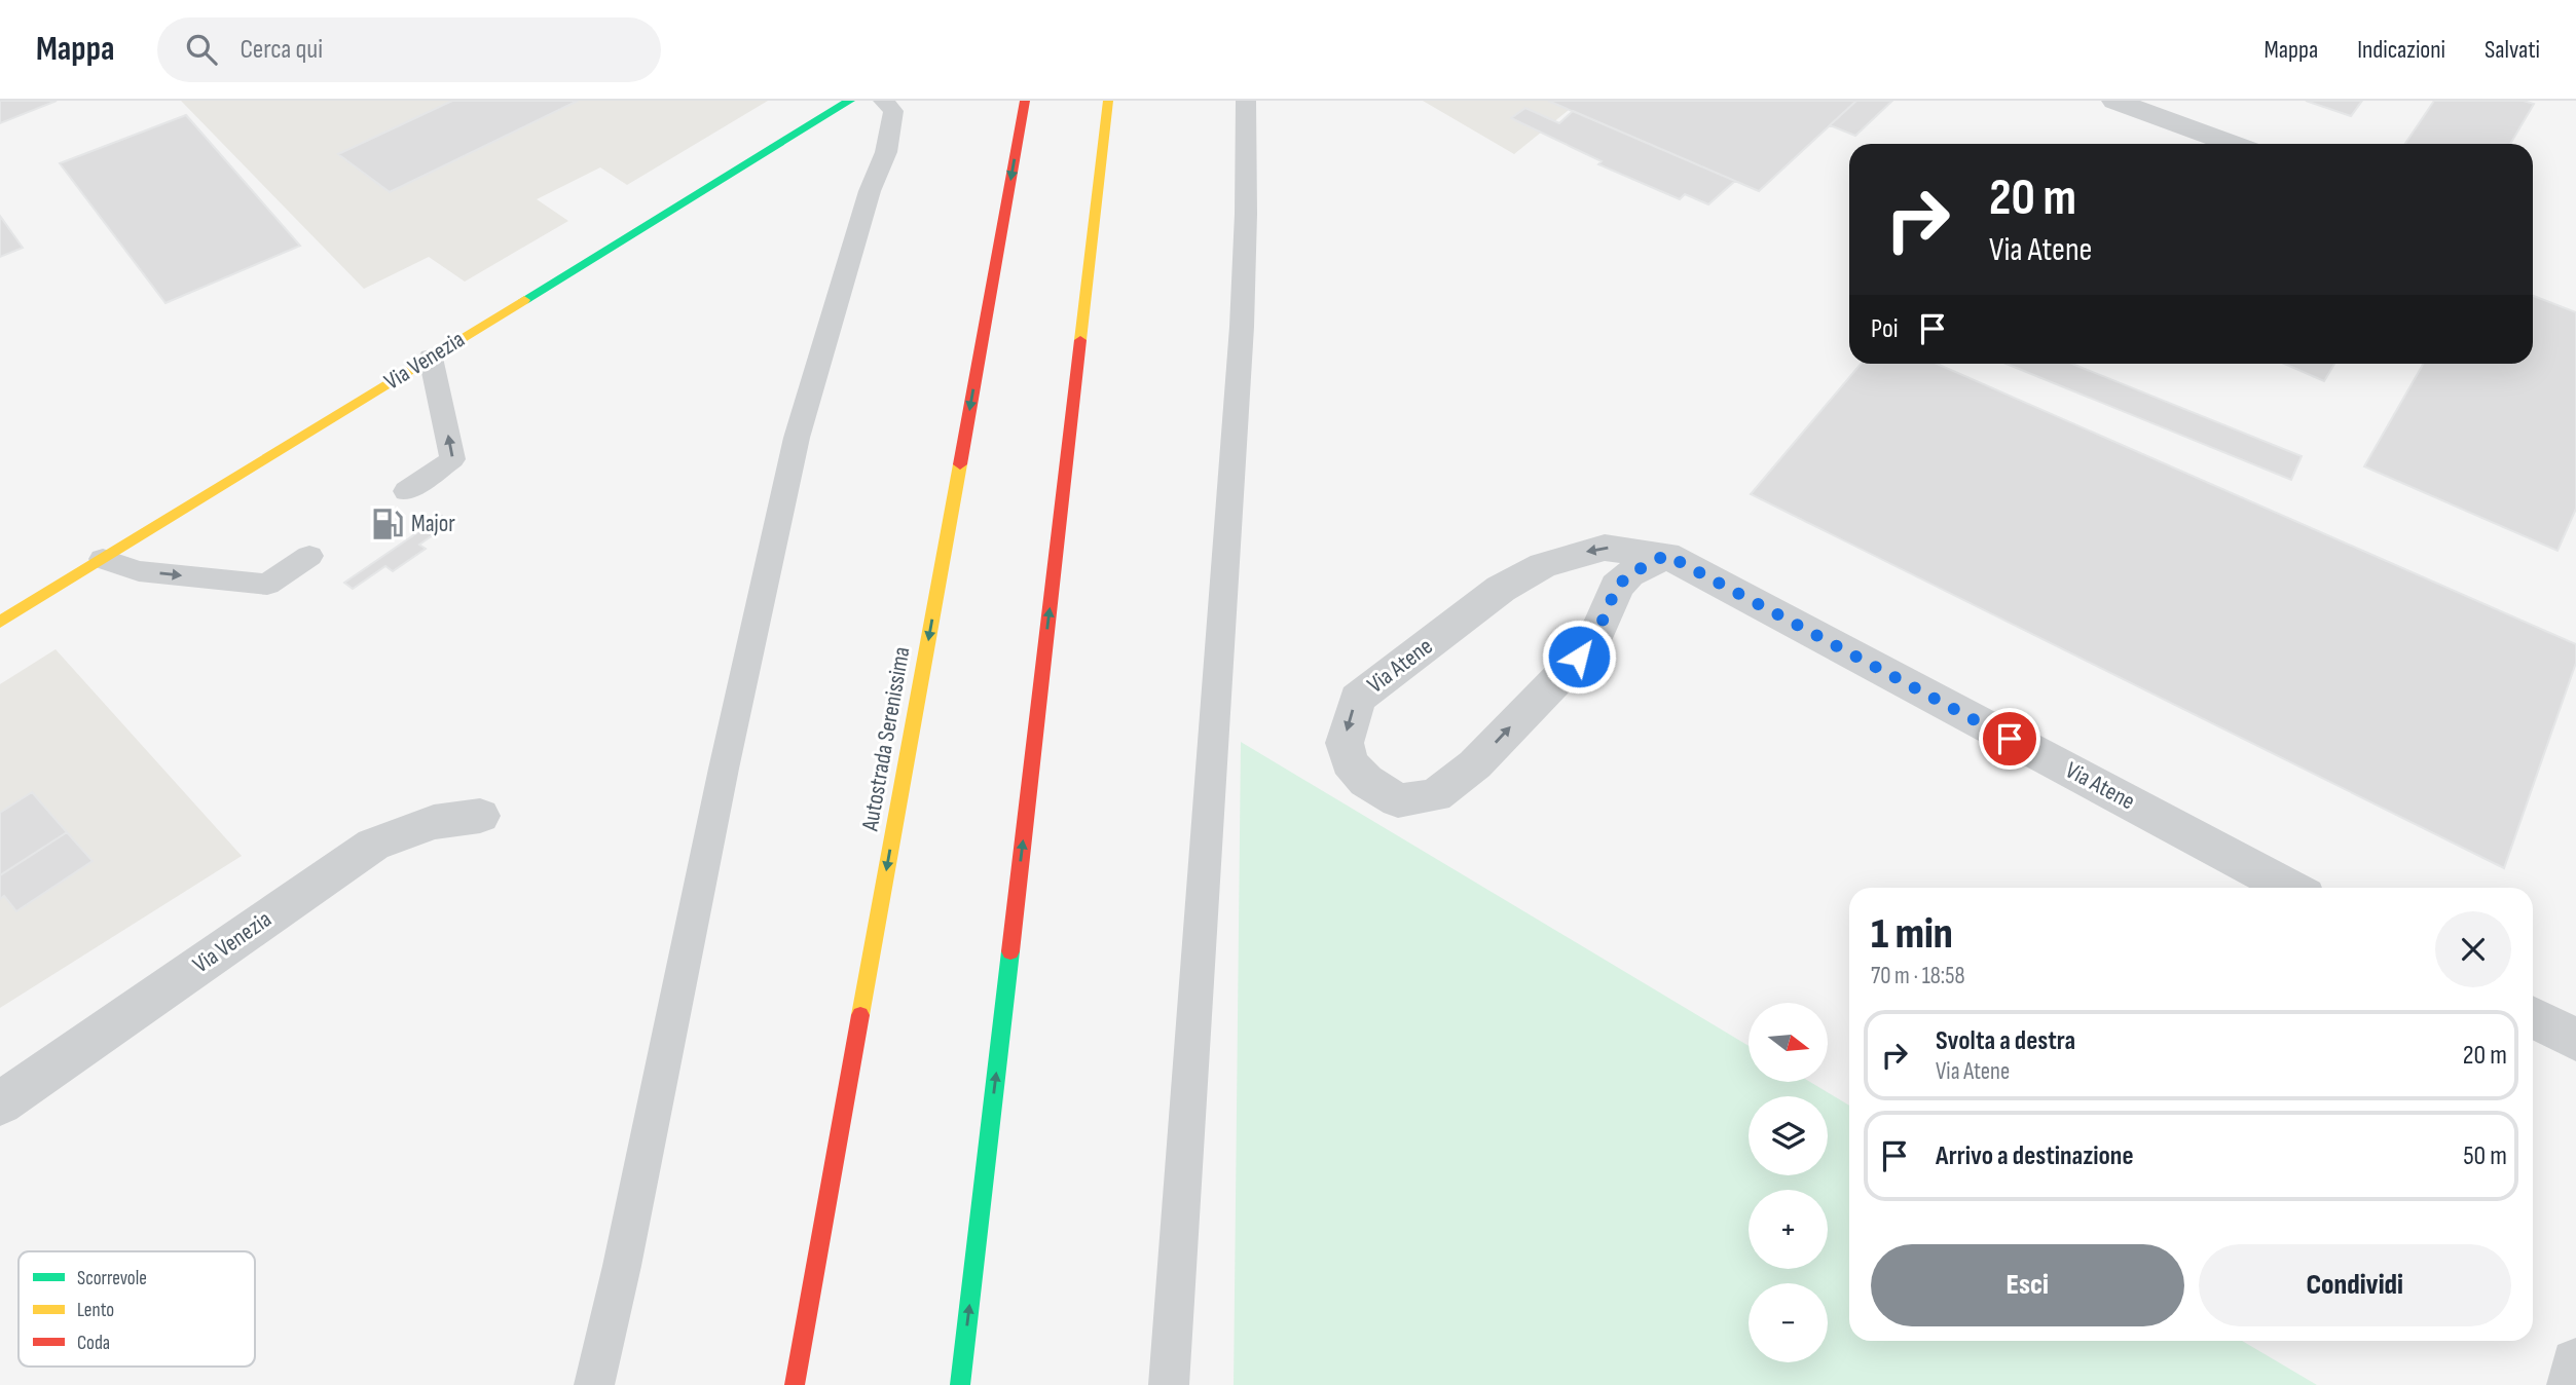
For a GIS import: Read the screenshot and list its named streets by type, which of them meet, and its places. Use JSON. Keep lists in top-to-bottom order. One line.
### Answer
{"streets":{"main road":["Via Venezia","Autostrada Serenissima"],"street":["Via Atene"]},"places":{"fuel station":["Major"]},"legend":["Scorrevole","Lento","Coda"],"north":"right","page":{"header":"Mappa","search":"Cerca qui","nav":["Mappa","Indicazioni","Salvati"],"turn":["20 m","Via Atene"],"then":"Poi","heading":["1 min","70 m · 18:58"],"map_buttons":["+","−"],"list":[{"name":"Svolta a destra","note":"Via Atene","value":"20 m"},{"name":"Arrivo a destinazione","value":"50 m"}],"buttons":["Esci","Condividi"]}}
